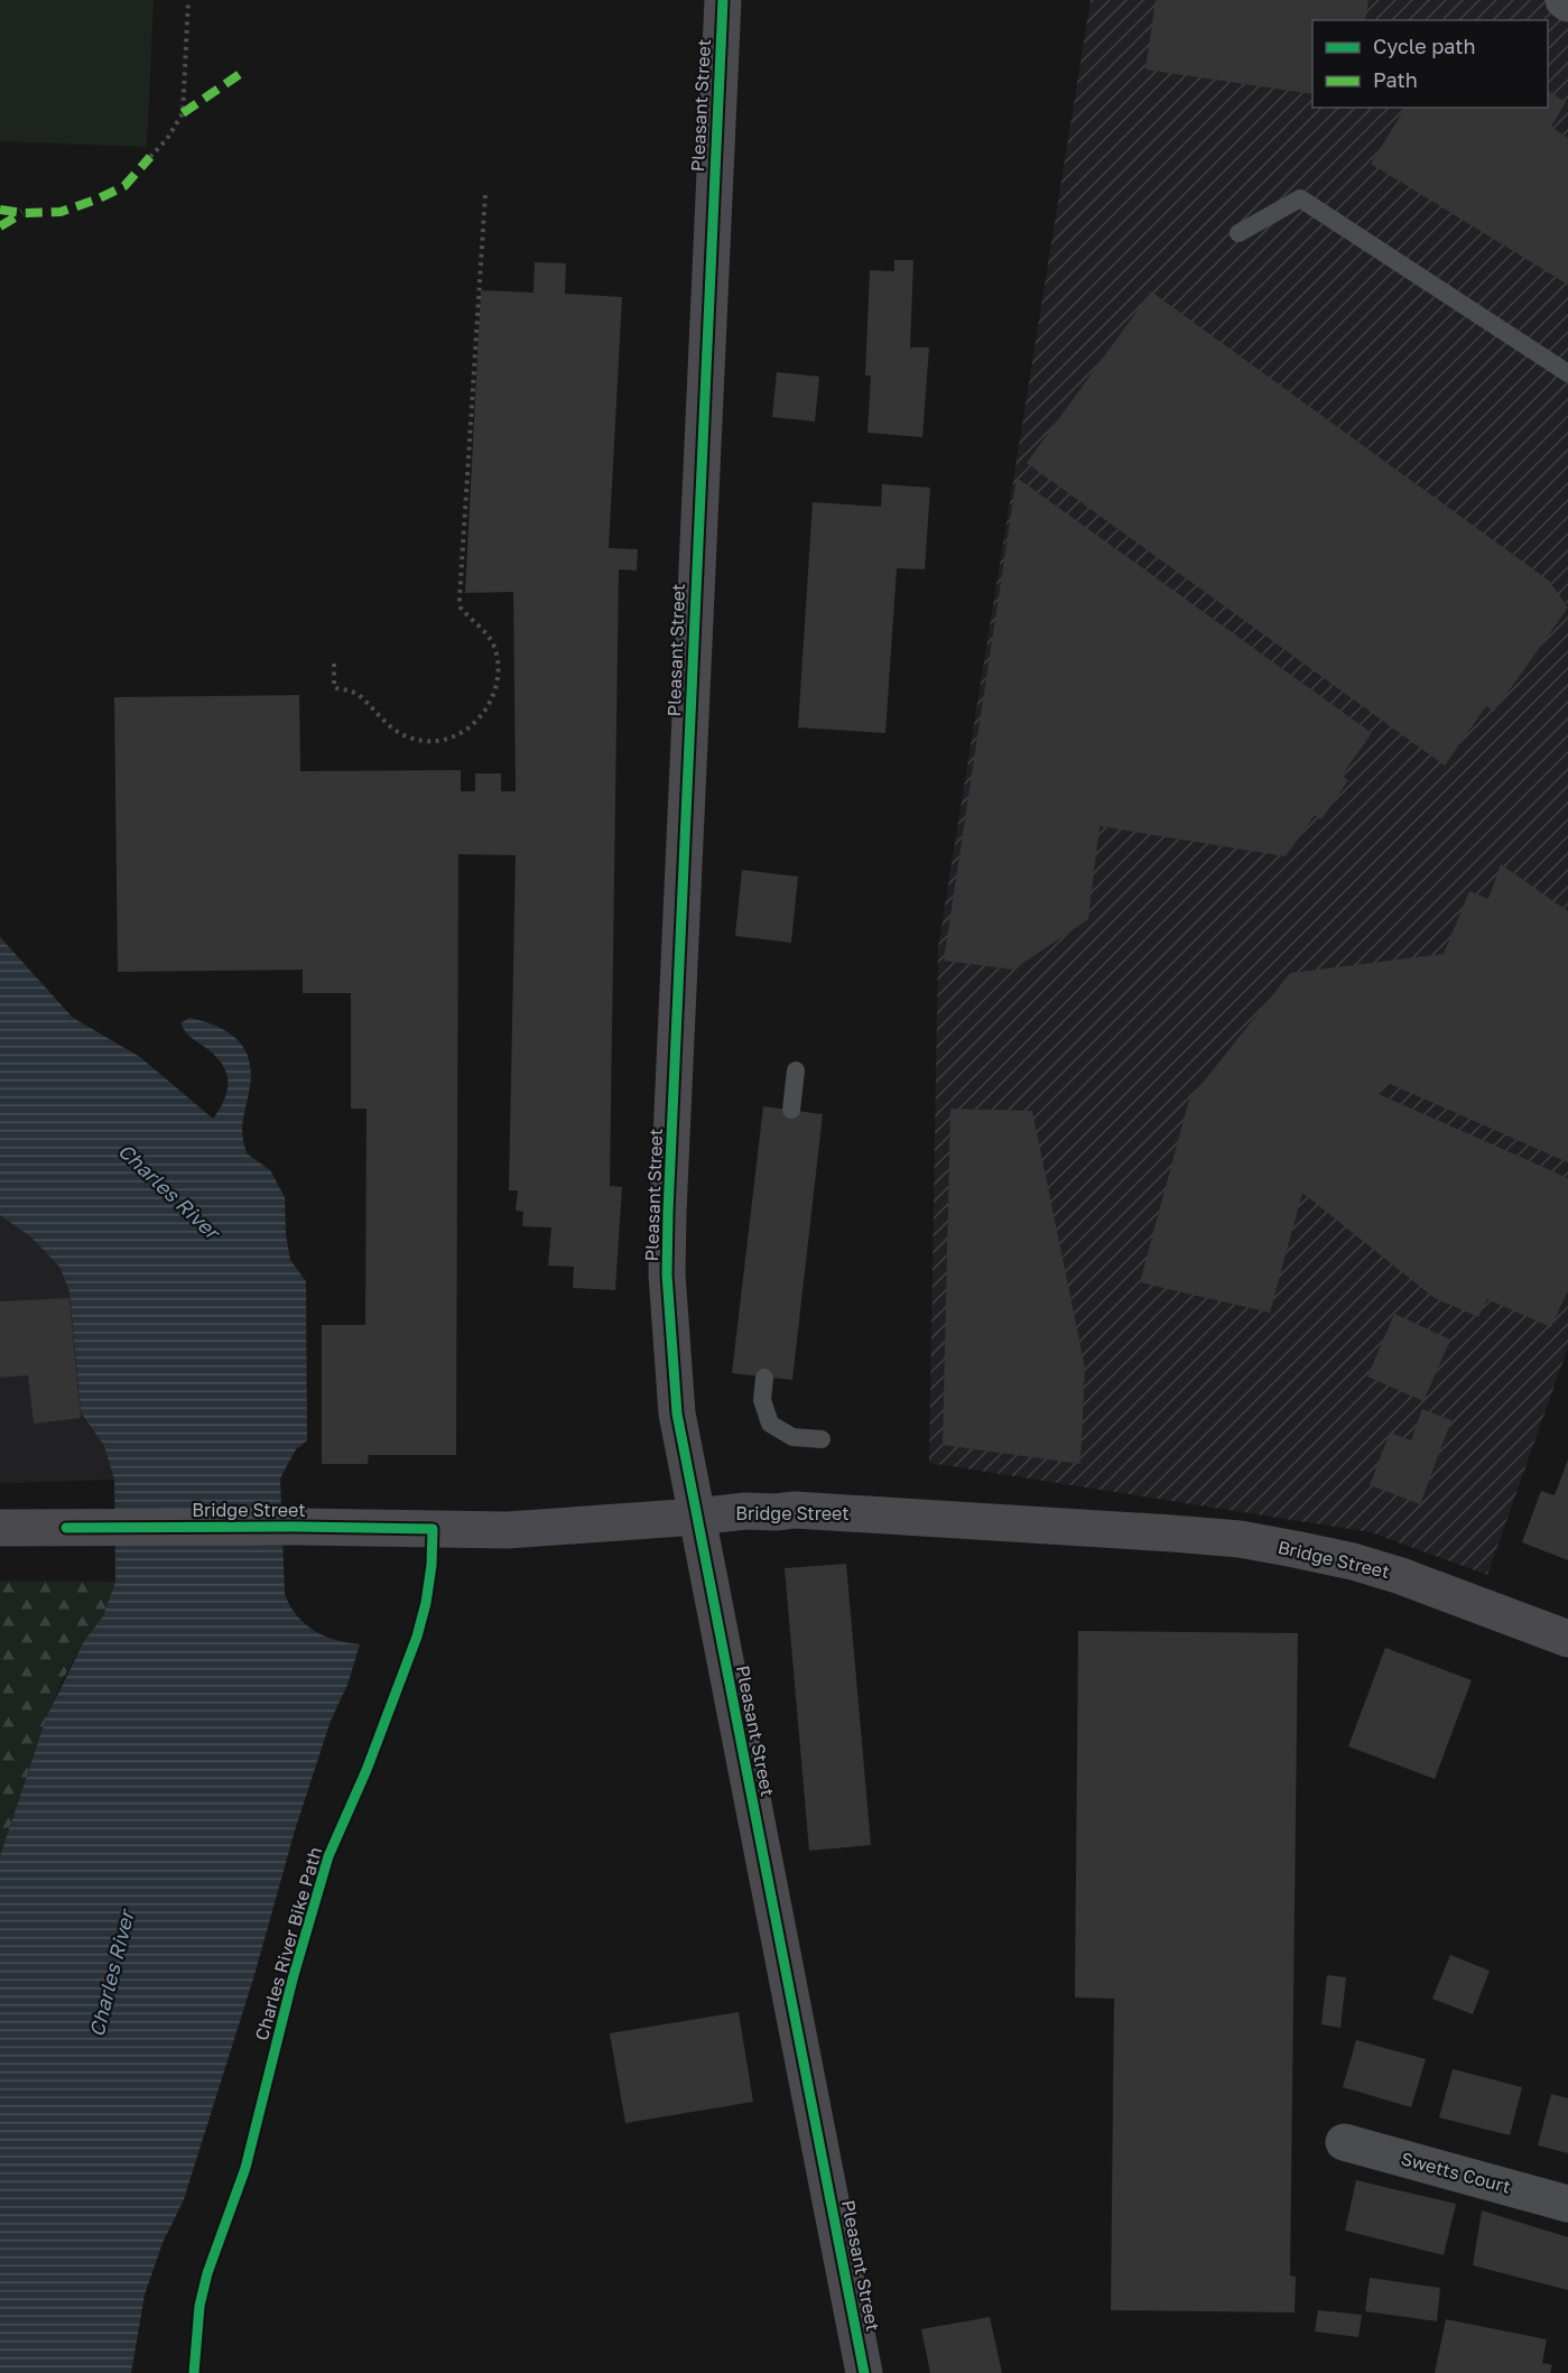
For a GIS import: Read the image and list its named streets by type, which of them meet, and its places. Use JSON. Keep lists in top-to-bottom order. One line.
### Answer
{"streets":{"street":["Pleasant Street","Bridge Street","Swetts Court"],"cycle path":["Charles River Bike Path"]},"crossings":[["Pleasant Street","Bridge Street"]],"water":["Charles River"],"legend":["Cycle path","Path"]}
